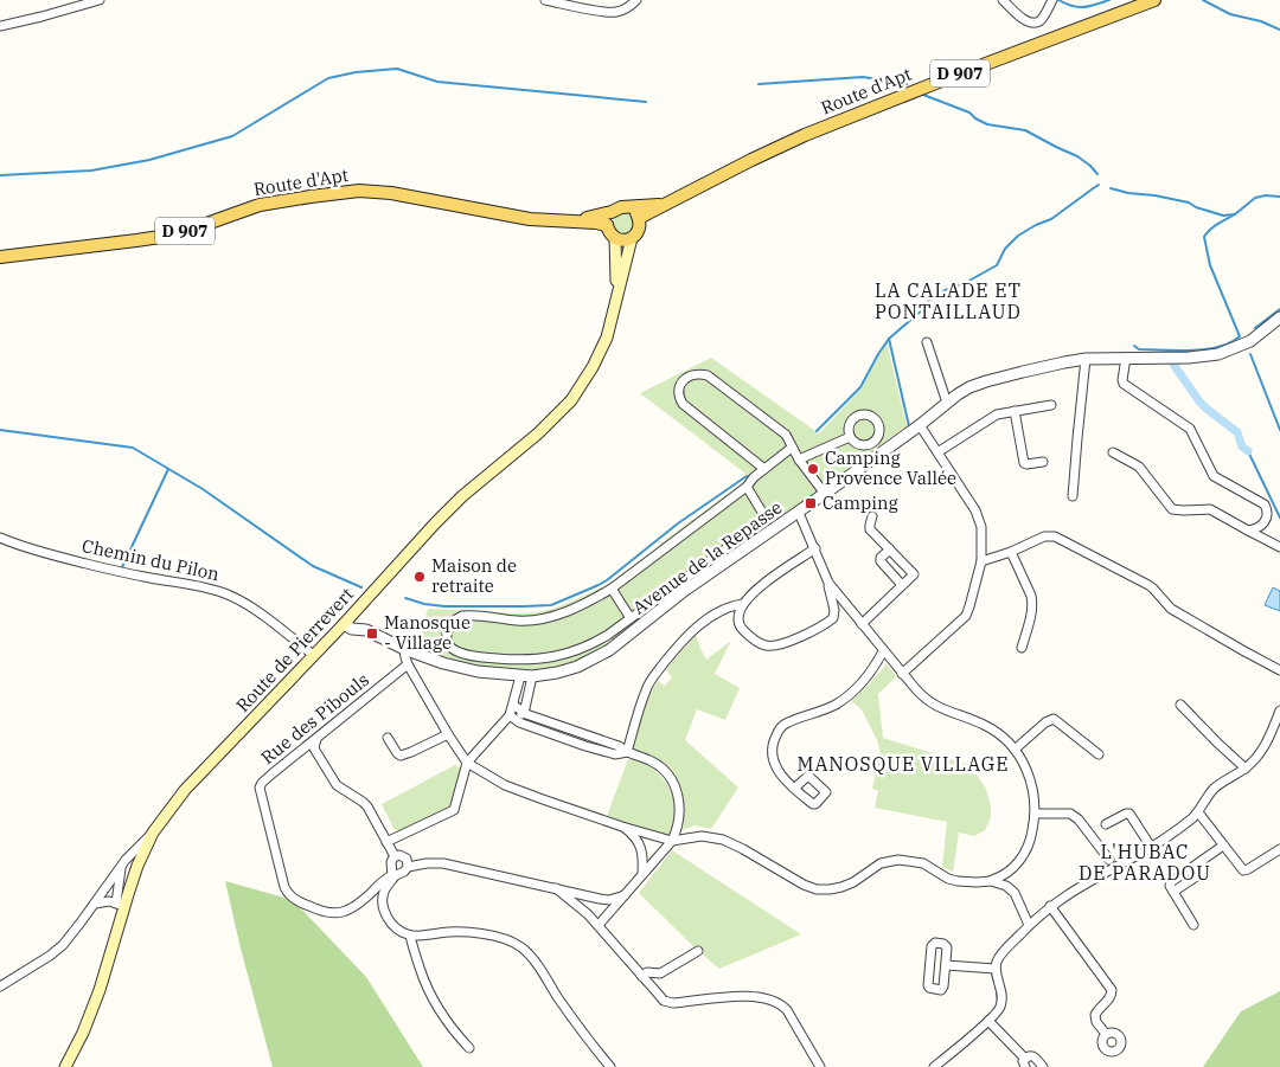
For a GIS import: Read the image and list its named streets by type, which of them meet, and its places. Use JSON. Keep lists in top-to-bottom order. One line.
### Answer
{"streets":{"main road":["D 907","Route d'Apt","Route de Pierrevert"],"street":["Avenue de la Repasse","Chemin du Pilon","Rue des Pibouls"]},"crossings":[["Route d'Apt","Route de Pierrevert"],["Avenue de la Repasse","Route de Pierrevert"],["Chemin du Pilon","Route de Pierrevert"]],"districts":["LA CALADE ET PONTAILLAUD","MANOSQUE VILLAGE","L'HUBAC DE PARADOU"],"places":{"other":["Camping Provence Vallée","Maison de retraite"],"transit":["Camping","Manosque - Village"]}}
